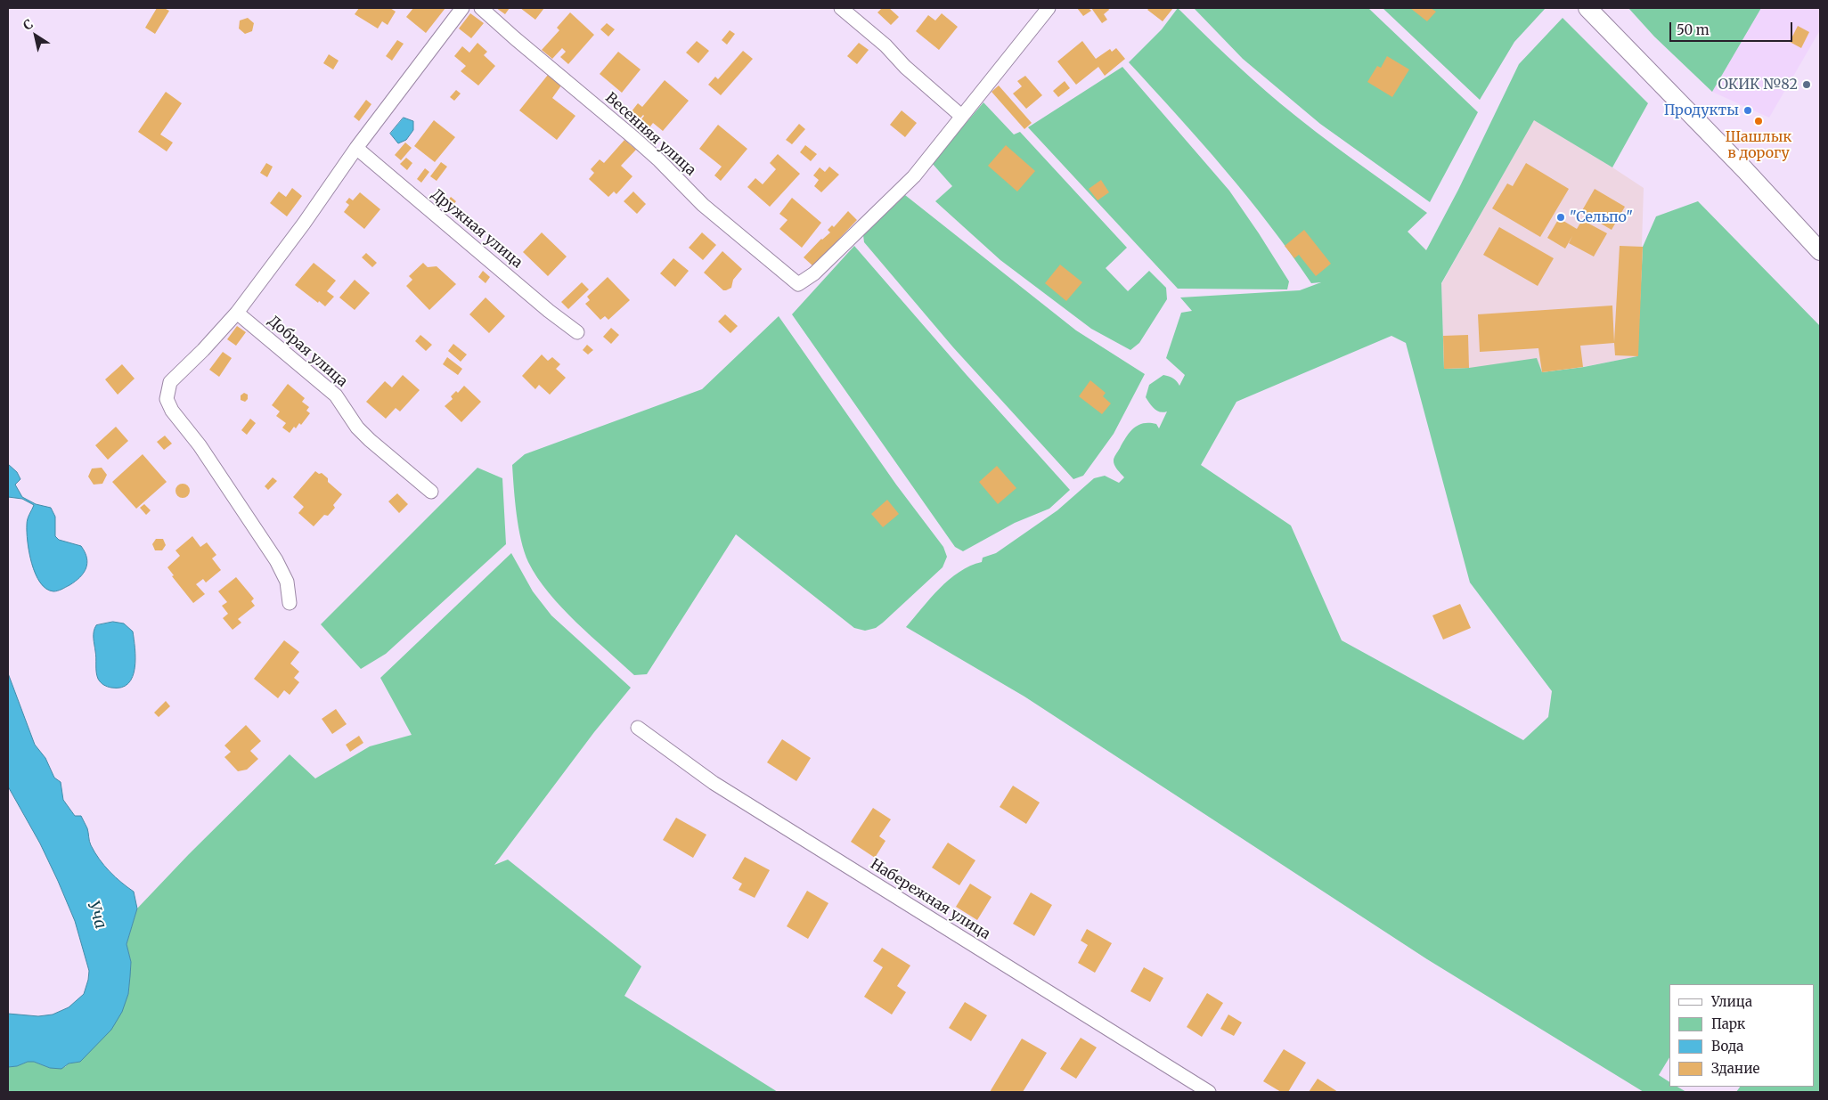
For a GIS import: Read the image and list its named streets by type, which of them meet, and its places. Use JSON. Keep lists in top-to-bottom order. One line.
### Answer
{"streets":{"street":["Весенняя улица","Дружная улица","Добрая улица","Набережная улица"]},"water":["Уча"],"places":["ОКИК №82","Продукты","Шашлык в дорогу","\"Сельпо\""],"legend":["Улица","Парк","Вода","Здание"],"scale_bar":"50 m","north":"top left"}
